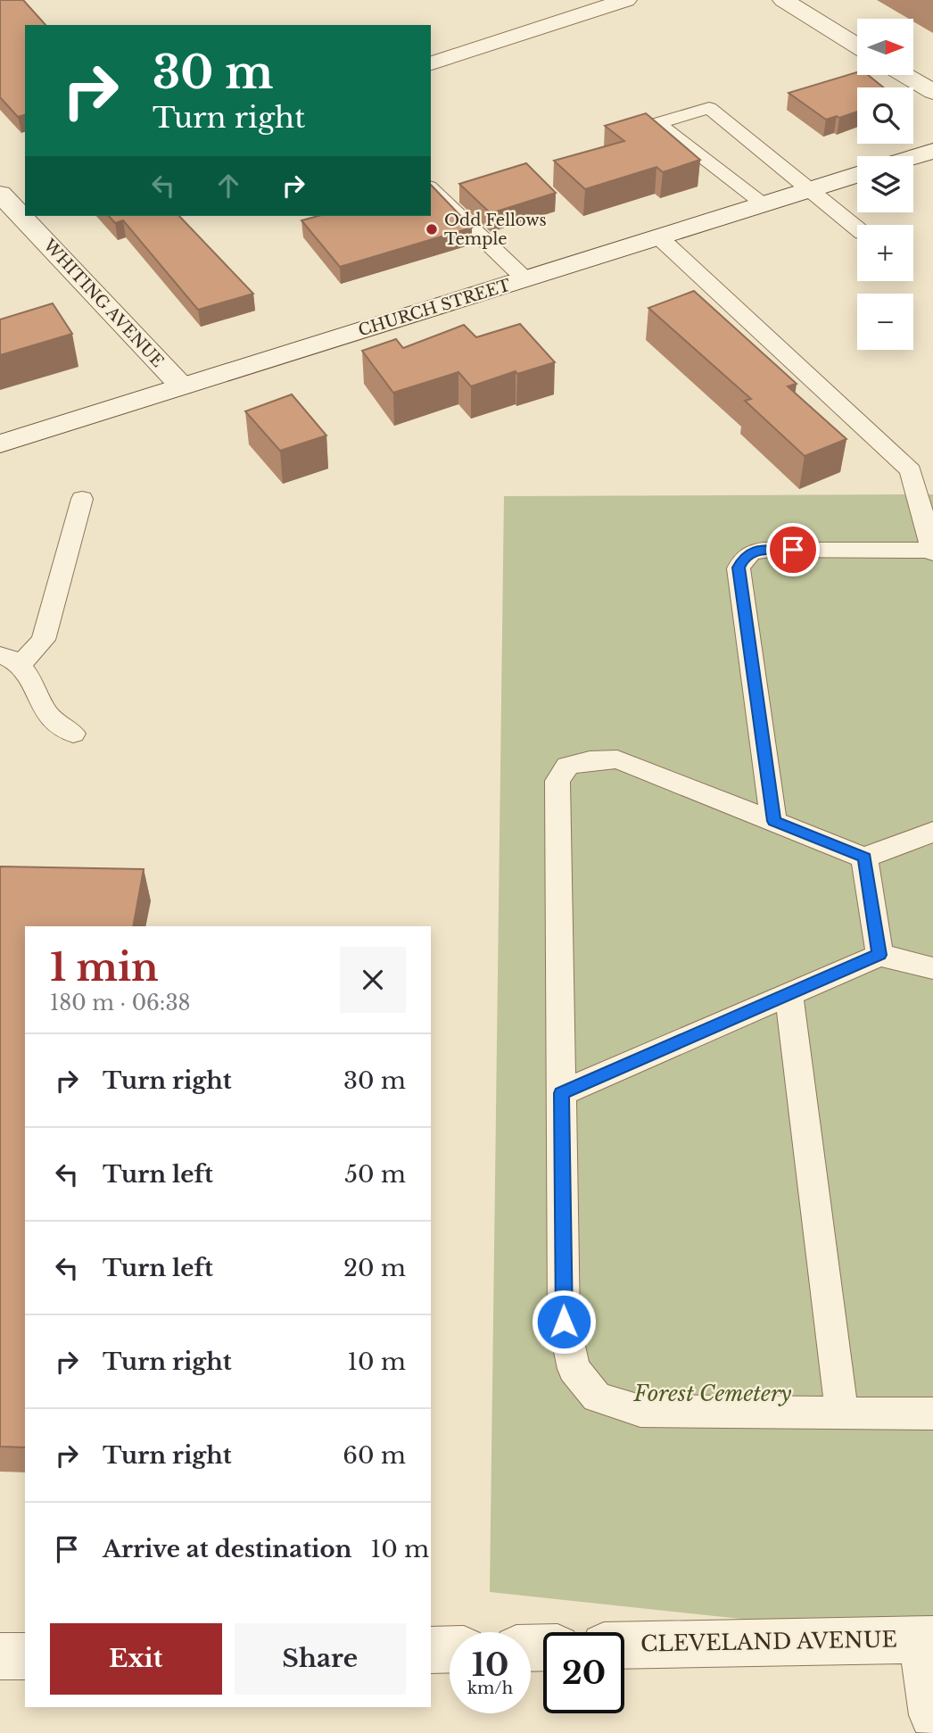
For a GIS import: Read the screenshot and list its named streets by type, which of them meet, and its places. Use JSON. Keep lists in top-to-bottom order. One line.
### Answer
{"streets":{"street":["WHITING AVENUE","CHURCH STREET","CLEVELAND AVENUE"]},"crossings":[["WHITING AVENUE","CHURCH STREET"]],"parks":["Forest Cemetery"],"places":["Odd Fellows Temple"],"north":"right","page":{"map_buttons":["+","−"],"turn":["30 m","Turn right"],"heading":["1 min","180 m · 06:38"],"list":[{"name":"Turn right","value":"30 m"},{"name":"Turn left","value":"50 m"},{"name":"Turn left","value":"20 m"},{"name":"Turn right","value":"10 m"},{"name":"Turn right","value":"60 m"},{"name":"Arrive at destination","value":"10 m"}],"buttons":["Exit","Share"],"speed":"10 km/h","limit":"20"}}
